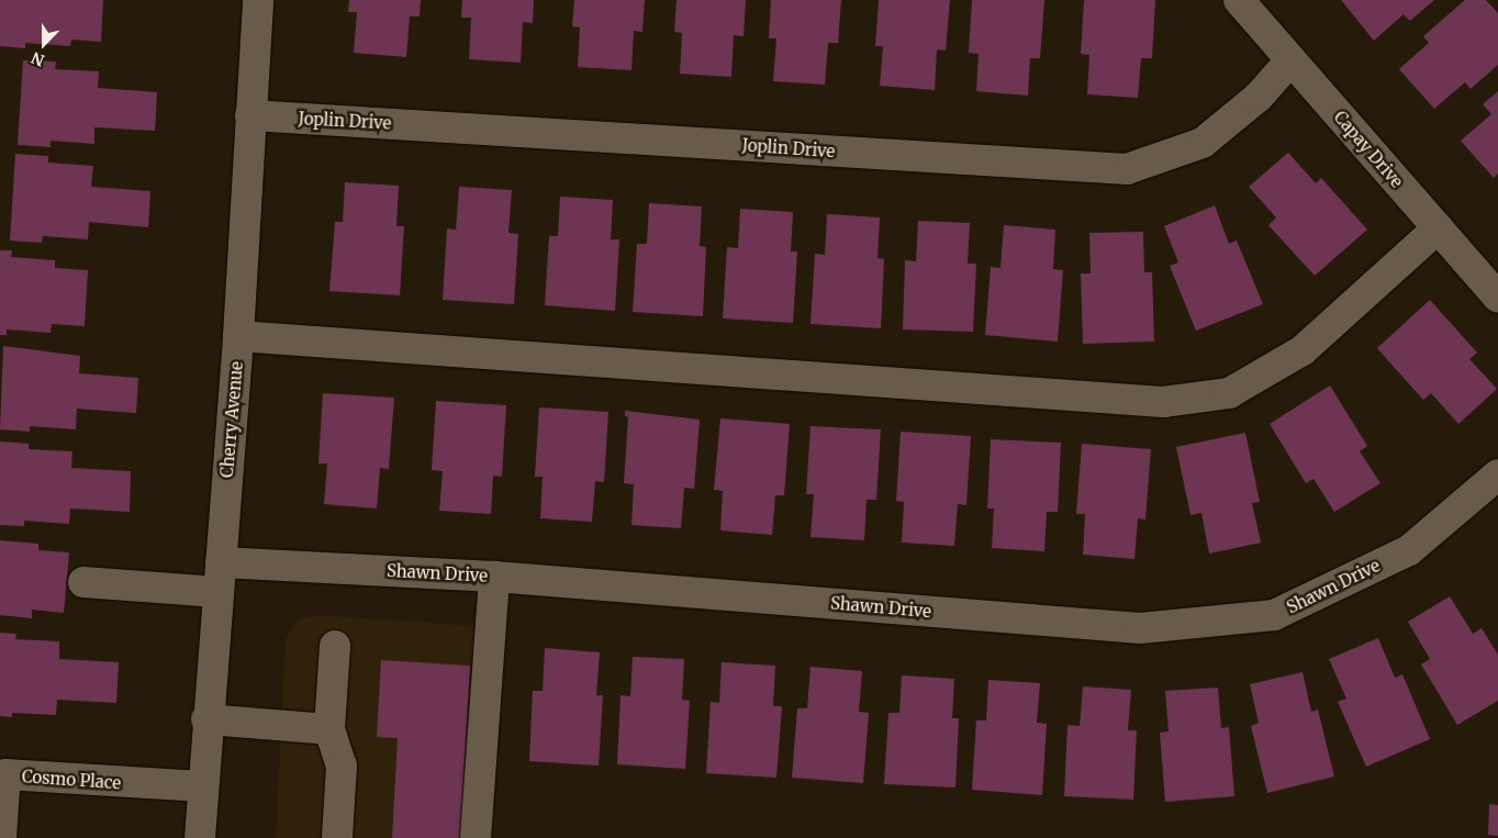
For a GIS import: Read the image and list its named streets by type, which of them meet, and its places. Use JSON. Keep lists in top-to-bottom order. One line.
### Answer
{"streets":{"street":["Joplin Drive","Capay Drive","Cherry Avenue","Shawn Drive","Cosmo Place"]},"crossings":[["Joplin Drive","Capay Drive"],["Joplin Drive","Cherry Avenue"],["Cherry Avenue","Shawn Drive"],["Cherry Avenue","Cosmo Place"]],"north":"bottom"}
